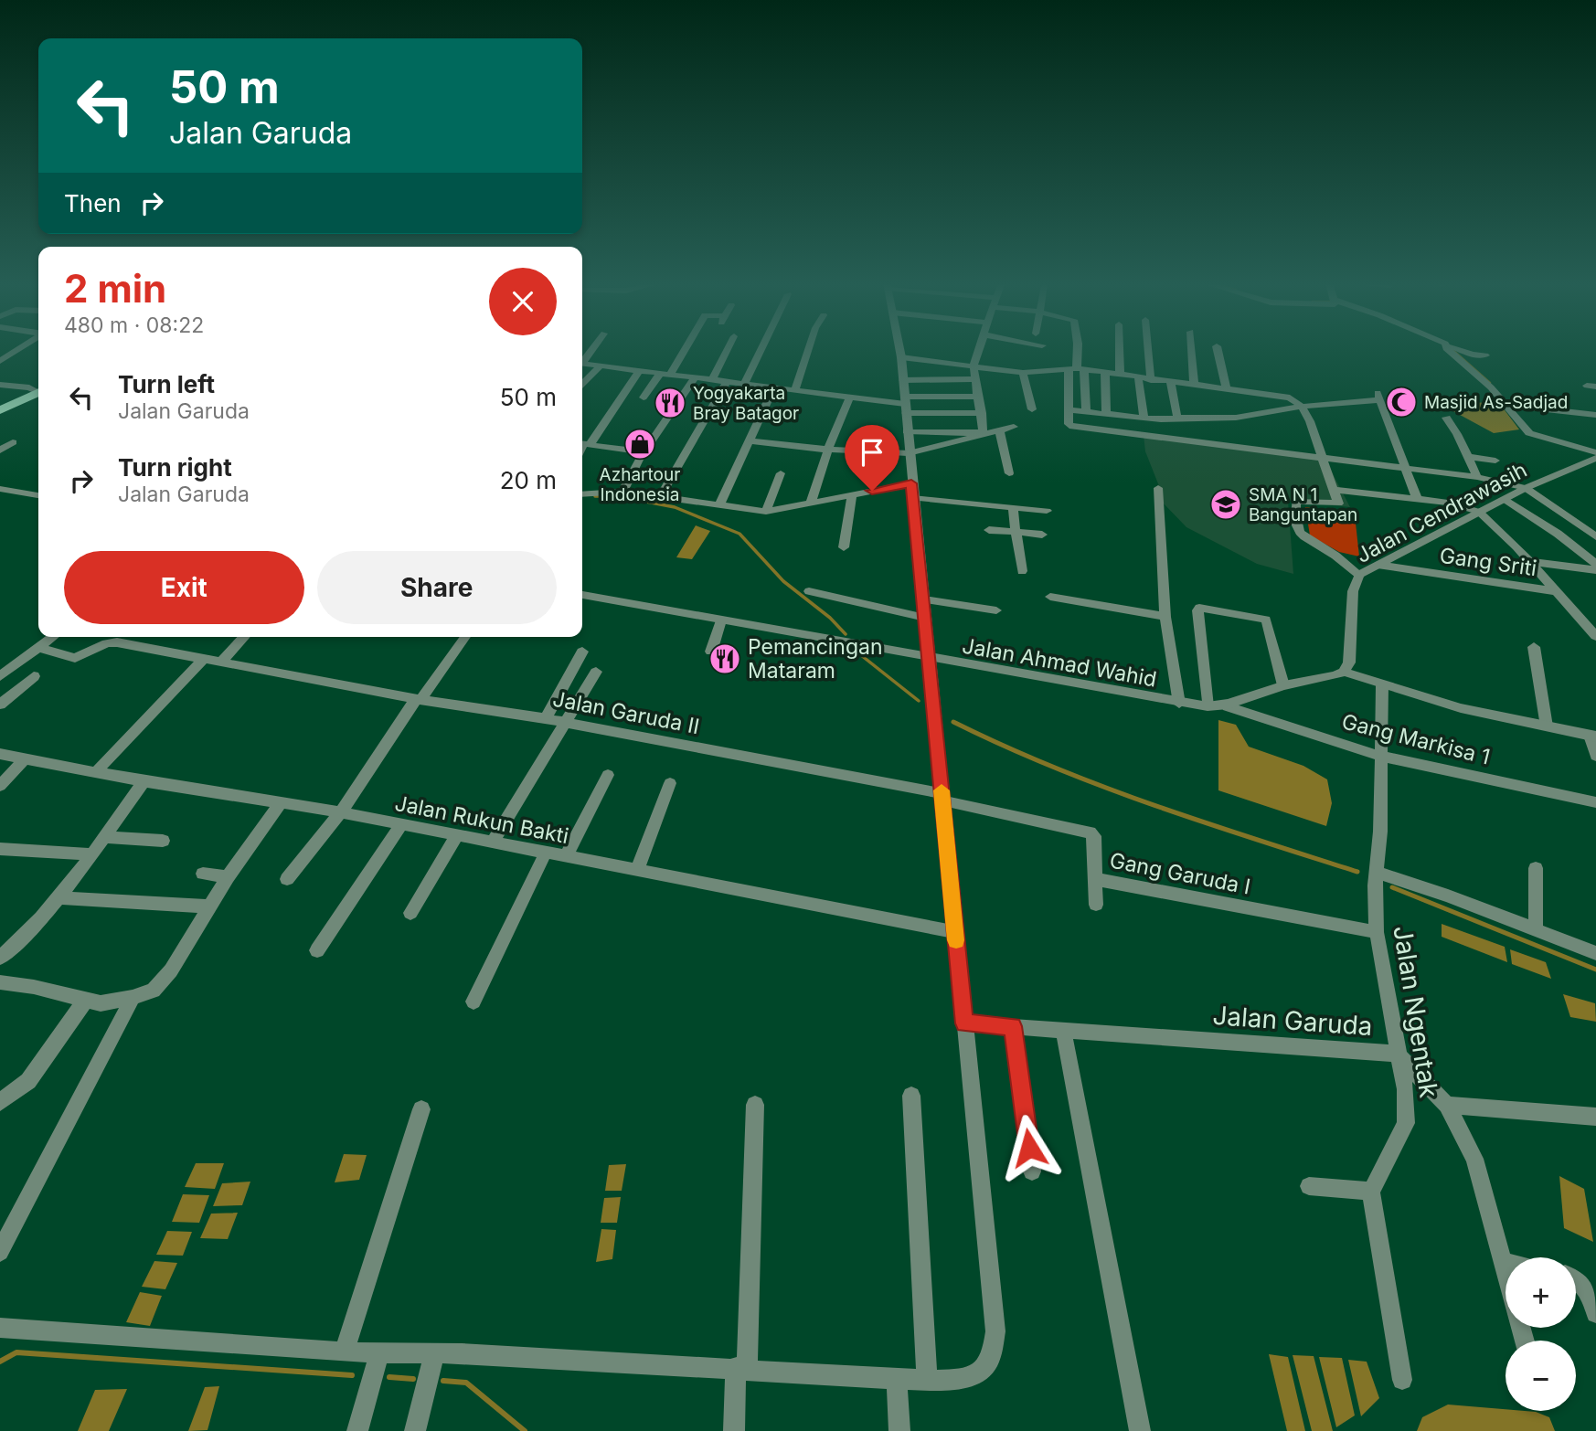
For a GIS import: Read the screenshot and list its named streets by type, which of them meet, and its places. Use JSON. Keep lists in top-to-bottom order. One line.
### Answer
{"streets":{"street":["Jalan Cendrawasih","Gang Sriti","Jalan Ahmad Wahid","Jalan Garuda II","Gang Markisa 1","Jalan Rukun Bakti","Gang Garuda I","Jalan Ngentak","Jalan Garuda"]},"crossings":[["Jalan Cendrawasih","Gang Sriti"],["Jalan Cendrawasih","Jalan Ahmad Wahid"],["Jalan Ahmad Wahid","Gang Markisa 1"],["Jalan Garuda II","Gang Garuda I"],["Gang Markisa 1","Jalan Ngentak"],["Gang Garuda I","Jalan Ngentak"],["Jalan Ngentak","Jalan Garuda"]],"places":{"mosque":["Masjid As-Sadjad"],"restaurant":["Yogyakarta Bray Batagor","Pemancingan Mataram"],"shop":["Azhartour Indonesia"],"school or university":["SMA N 1 Banguntapan"]},"page":{"turn":["50 m","Jalan Garuda"],"then":"Then","heading":["2 min","480 m · 08:22"],"list":[{"name":"Turn left","note":"Jalan Garuda","value":"50 m"},{"name":"Turn right","note":"Jalan Garuda","value":"20 m"}],"buttons":["Exit","Share"],"map_buttons":["+","−"]}}
